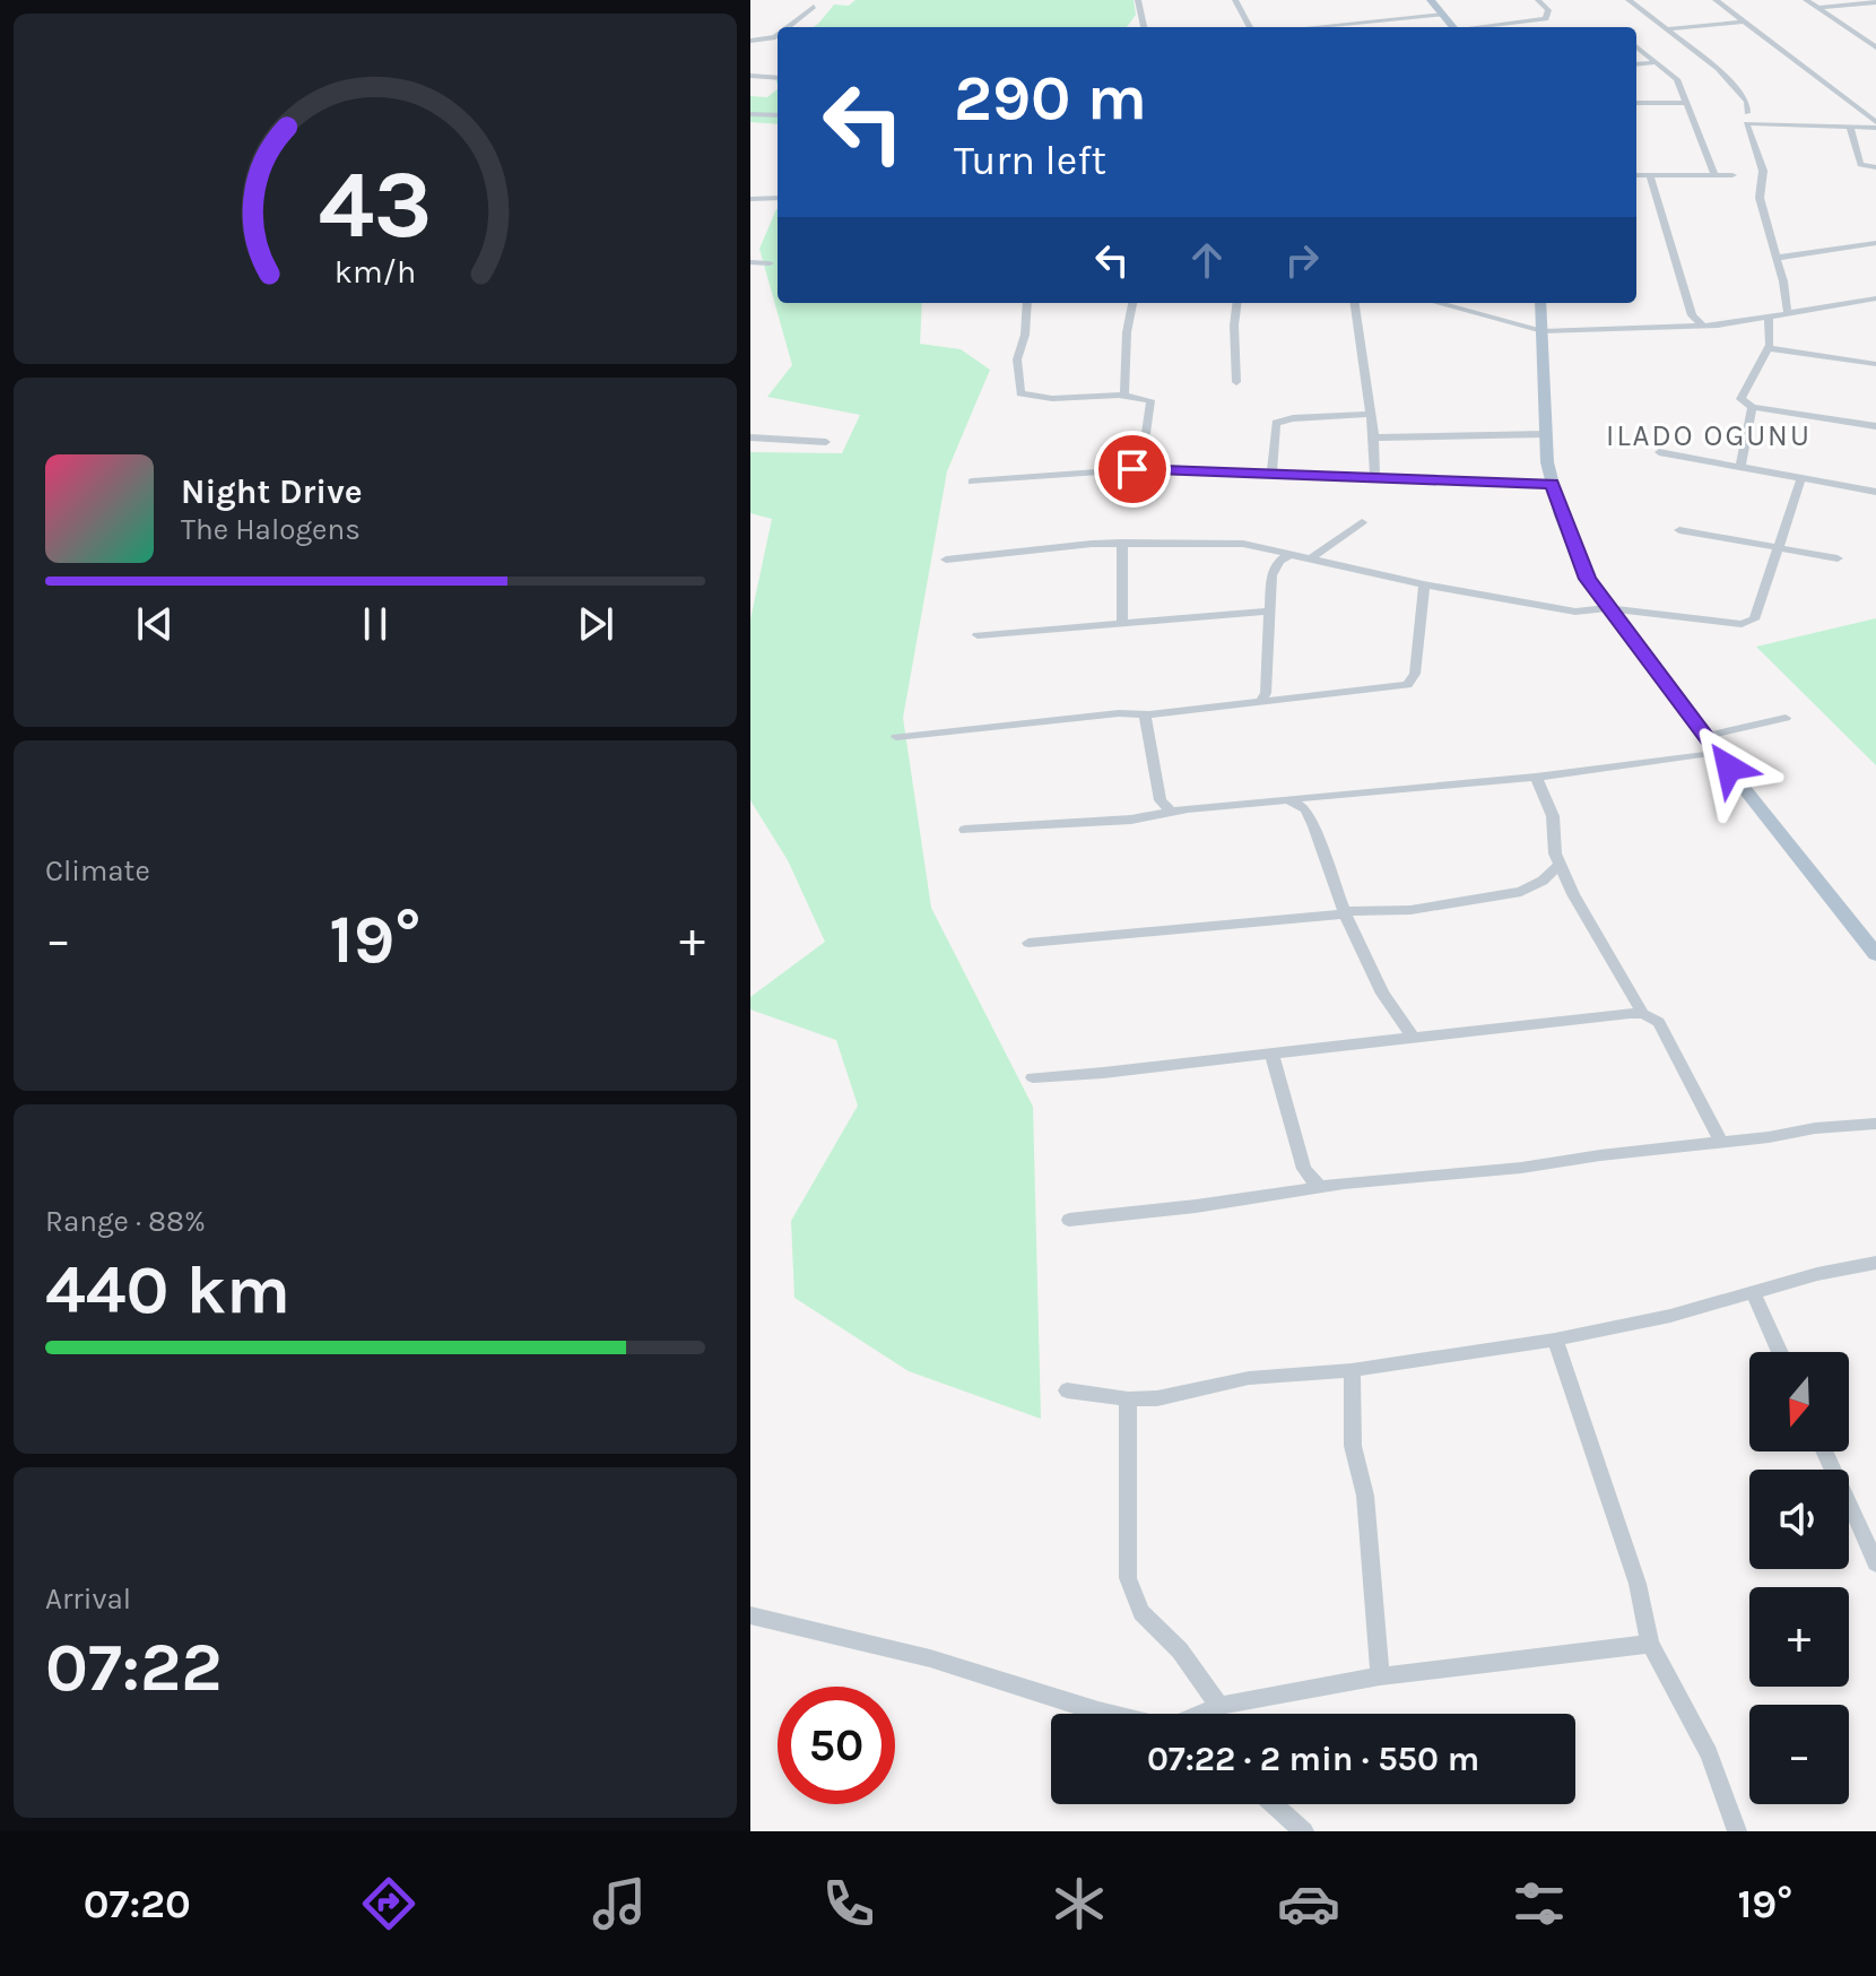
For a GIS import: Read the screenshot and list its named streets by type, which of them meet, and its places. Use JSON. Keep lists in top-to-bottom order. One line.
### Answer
{"districts":["ILADO OGUNU"],"north":"bottom","page":{"turn":["290 m","Turn left"],"song":["Night Drive","The Halogens"],"tile":["Climate",["Range · 88%","440 km"],["Arrival","07:22"]],"heat":["−","19°","+"],"map_buttons":["+","−"],"limit":"50","trip":"07:22 · 2 min · 550 m","tabs":["07:20","19°"],"gauge":["43","km/h"]}}
